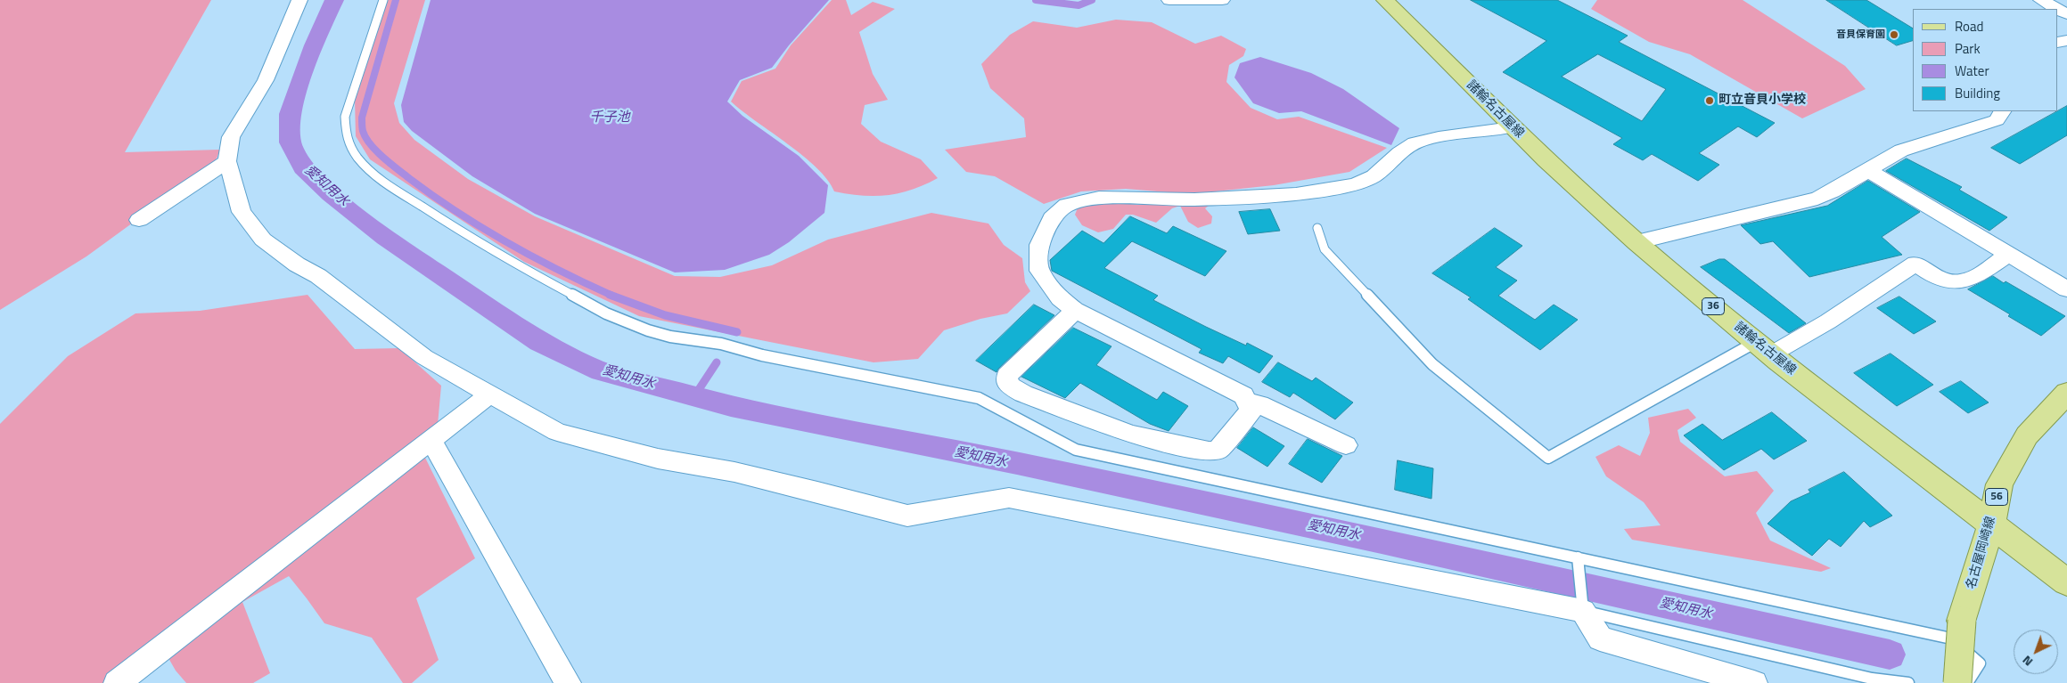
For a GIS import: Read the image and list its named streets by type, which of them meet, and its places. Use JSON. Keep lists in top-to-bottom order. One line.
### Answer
{"streets":{"main road":["諸輪名古屋線","36","56","名古屋岡崎線"]},"crossings":[["諸輪名古屋線","名古屋岡崎線"]],"water":["千子池","愛知用水"],"places":["音貝保育園","町立音貝小学校"],"legend":["Road","Park","Water","Building"],"north":"bottom left"}
